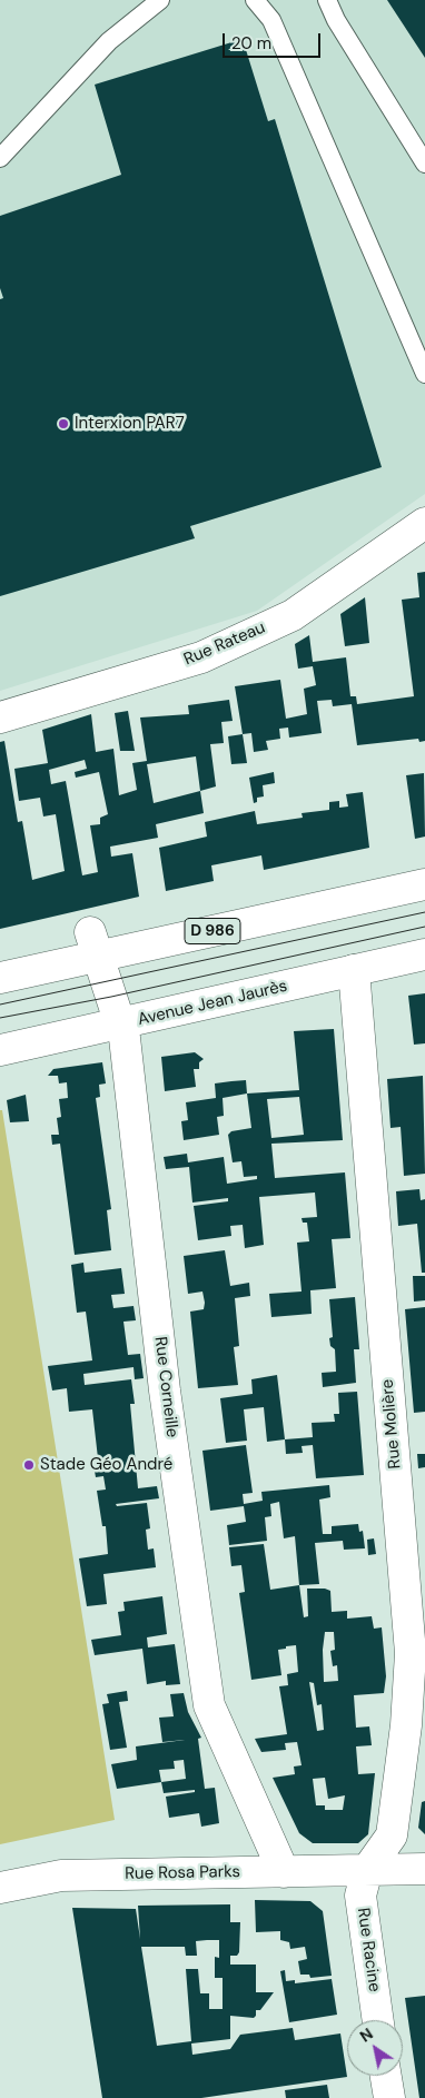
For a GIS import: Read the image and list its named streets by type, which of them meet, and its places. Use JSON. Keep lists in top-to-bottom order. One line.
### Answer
{"streets":{"street":["Rue Rateau","D 986","Avenue Jean Jaurès","Rue Corneille","Rue Molière","Rue Rosa Parks","Rue Racine"]},"crossings":[["D 986","Rue Corneille"],["Avenue Jean Jaurès","Rue Corneille"],["Avenue Jean Jaurès","Rue Molière"],["Rue Corneille","Rue Rosa Parks"],["Rue Molière","Rue Rosa Parks"],["Rue Molière","Rue Racine"],["Rue Rosa Parks","Rue Racine"]],"places":["Interxion PAR7","Stade Géo André"],"scale_bar":"20 m","north":"top left"}
